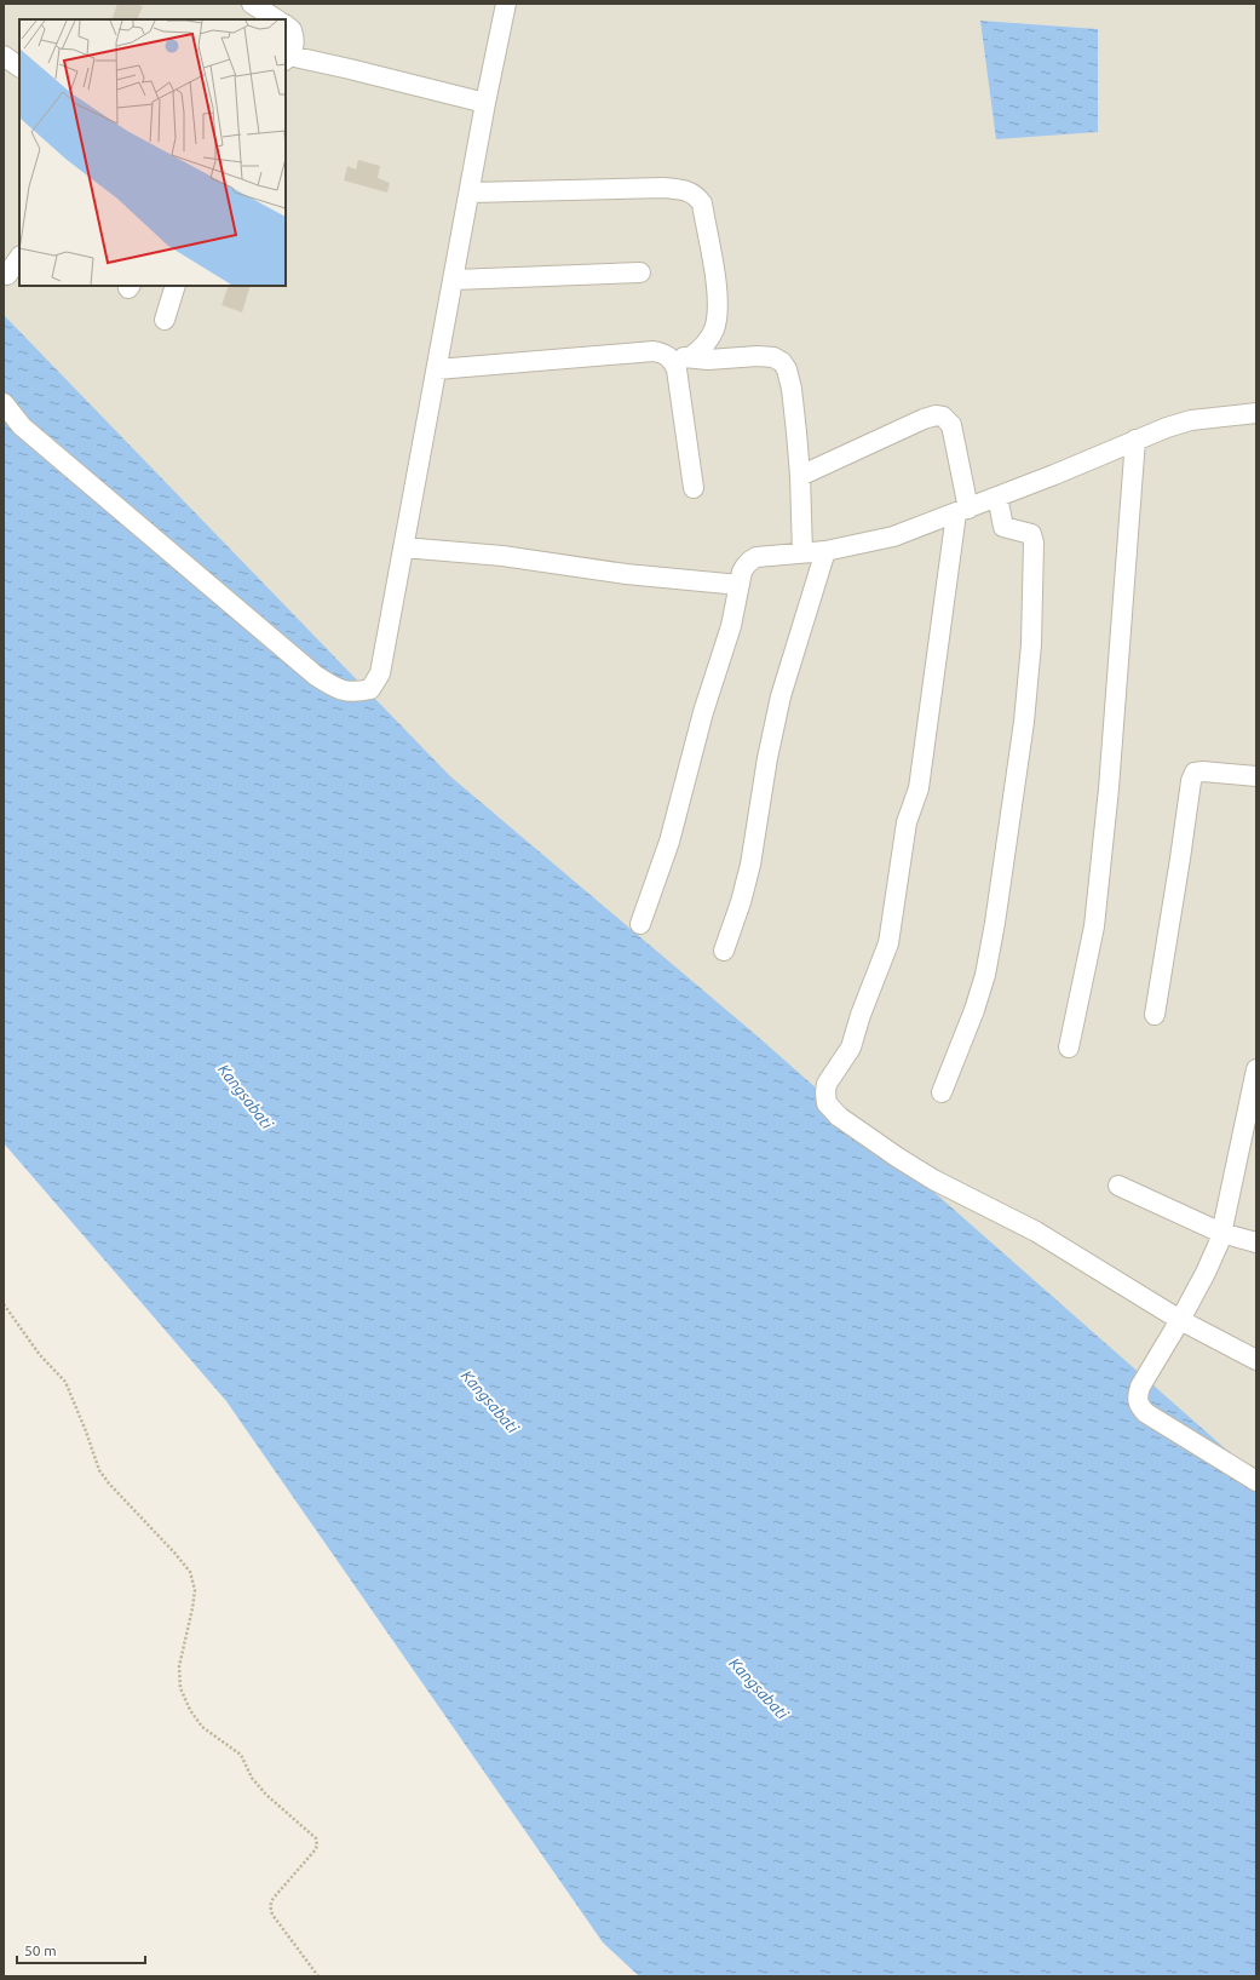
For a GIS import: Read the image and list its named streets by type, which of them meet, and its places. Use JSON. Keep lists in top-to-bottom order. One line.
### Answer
{"water":["Kangsabati"],"scale_bar":"50 m"}
